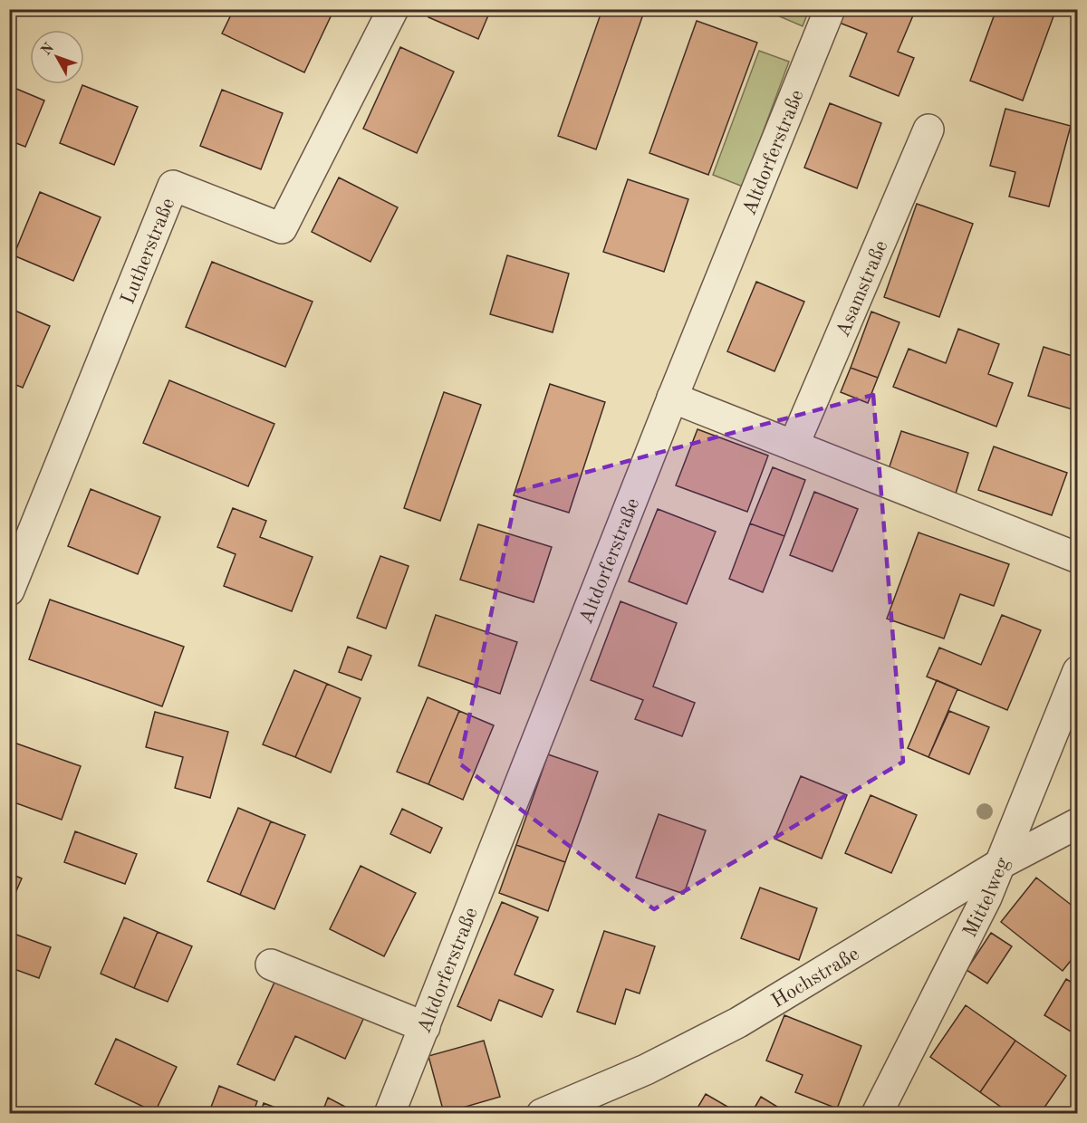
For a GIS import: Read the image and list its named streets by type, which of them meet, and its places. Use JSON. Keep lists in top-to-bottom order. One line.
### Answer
{"streets":{"street":["Altdorferstraße","Lutherstraße","Asamstraße","Mittelweg","Hochstraße"]},"crossings":[["Mittelweg","Hochstraße"]],"north":"top left"}
